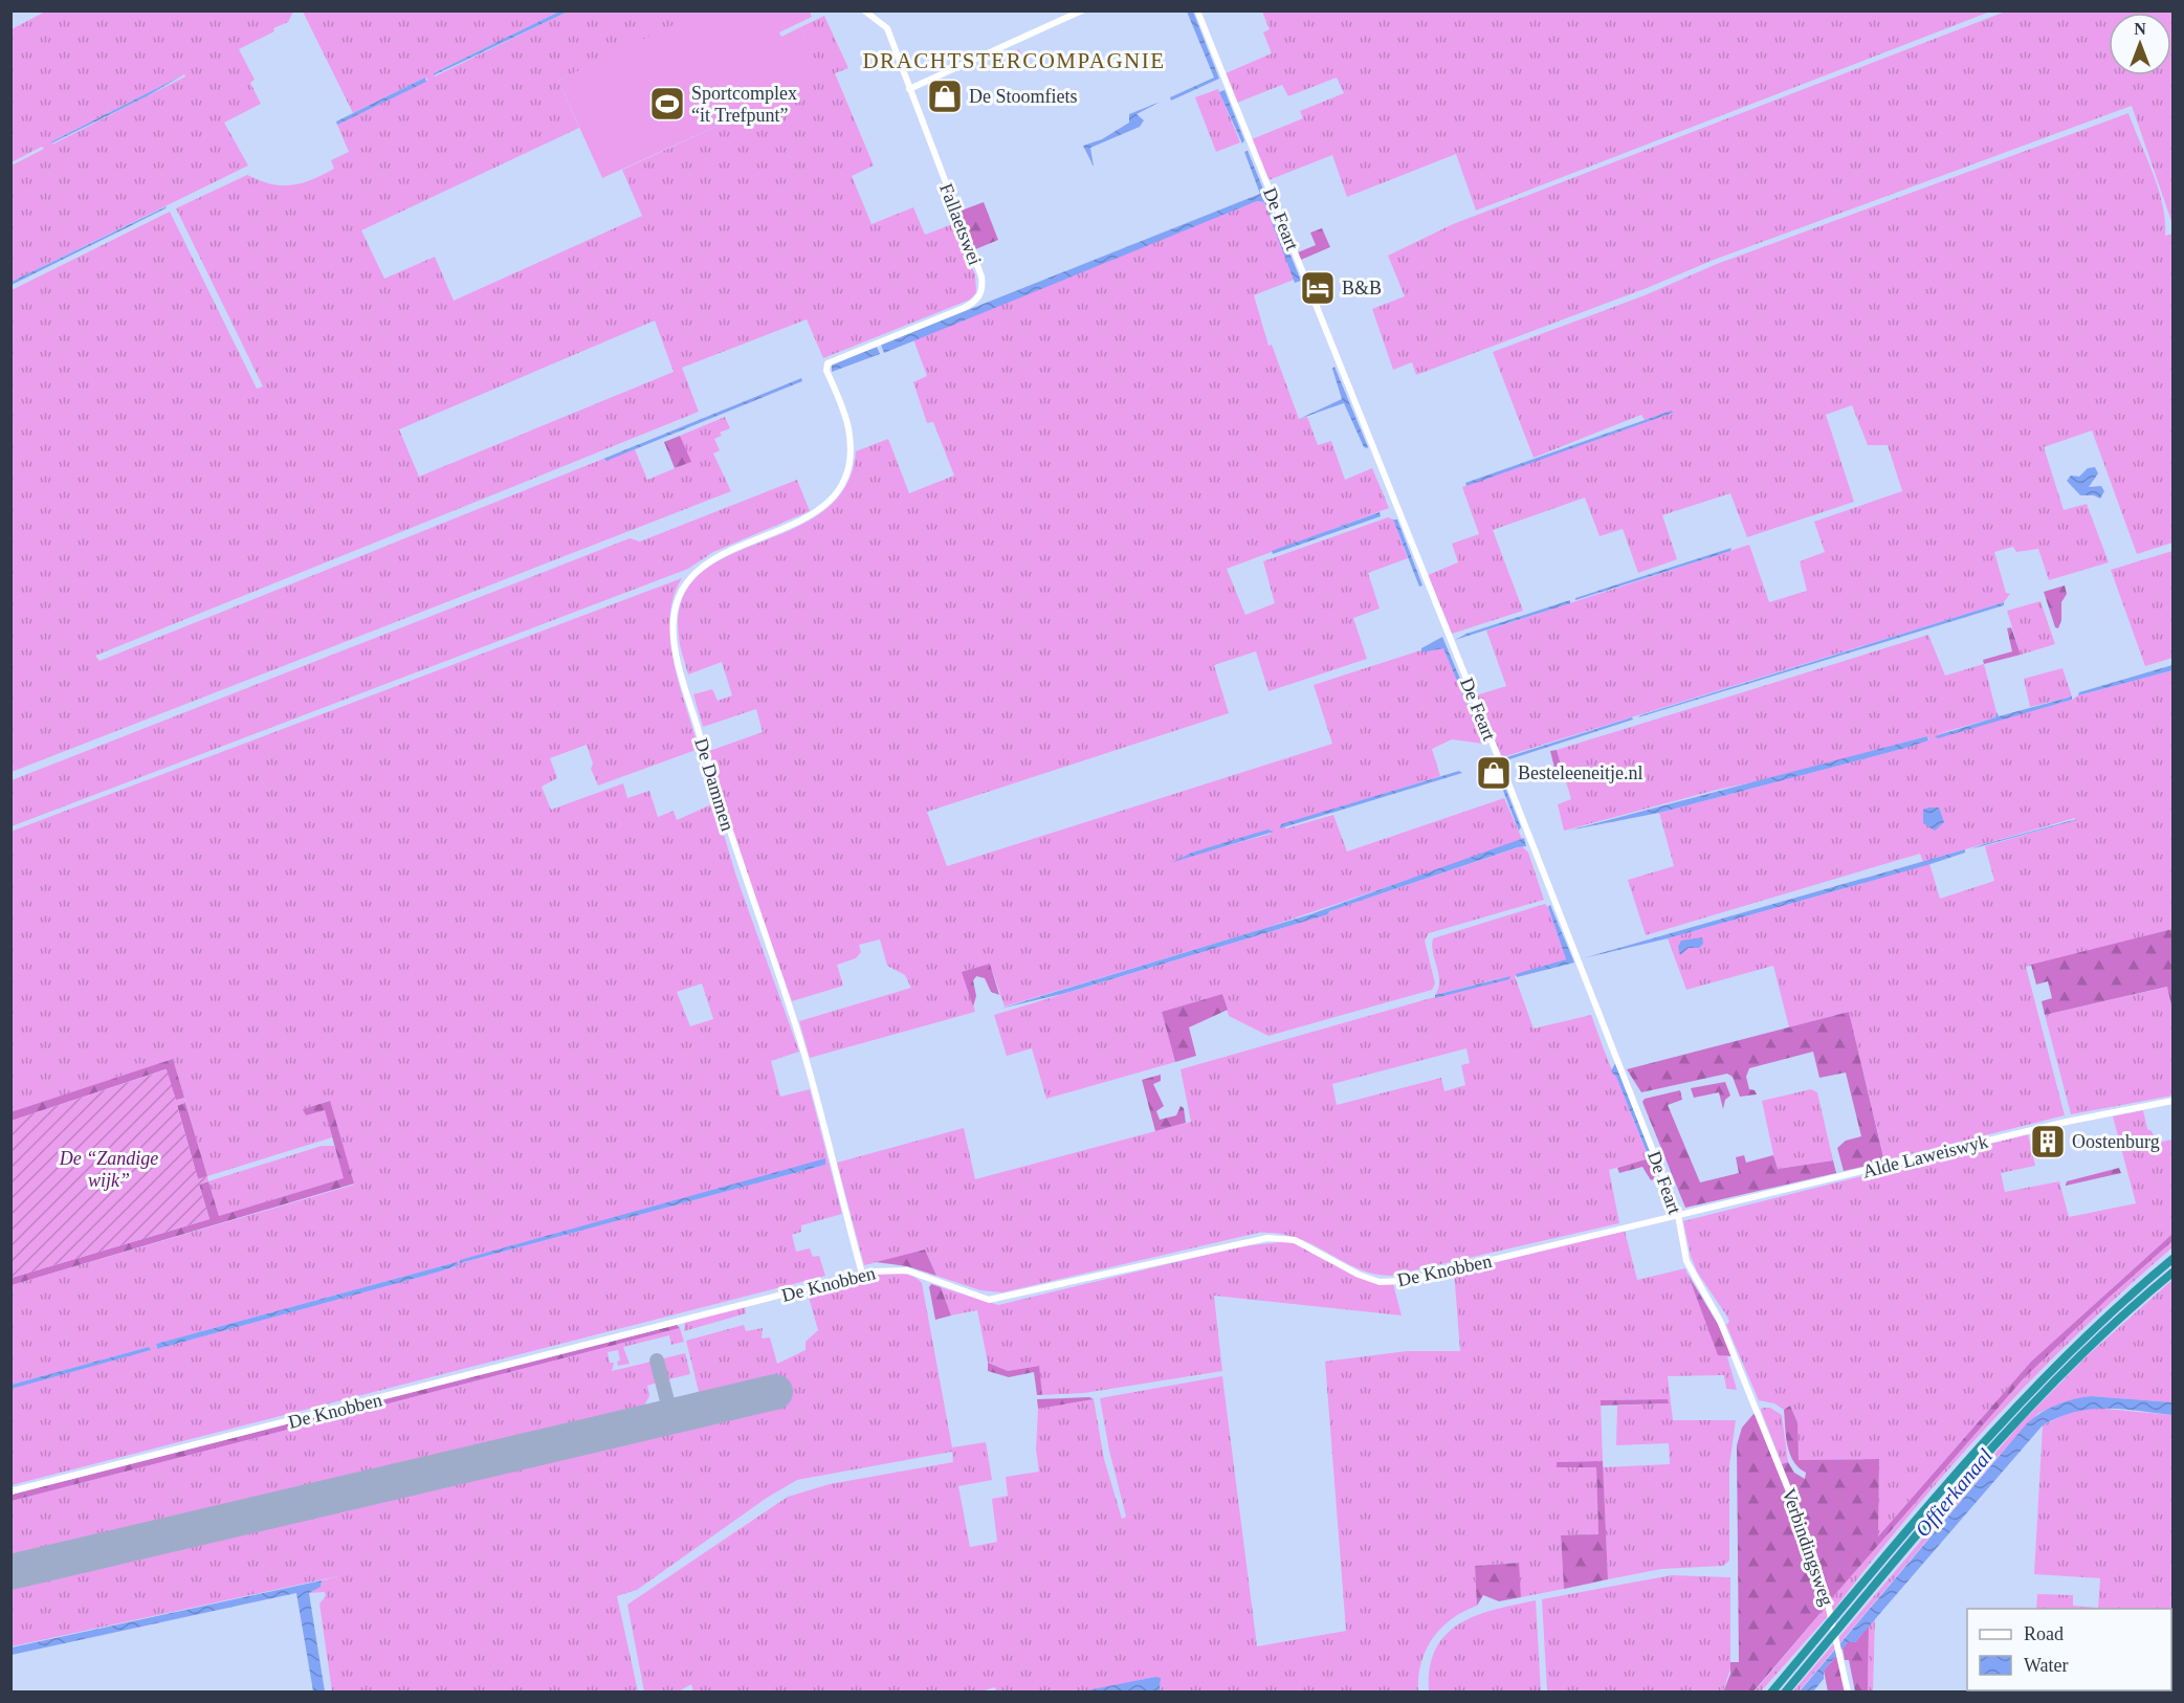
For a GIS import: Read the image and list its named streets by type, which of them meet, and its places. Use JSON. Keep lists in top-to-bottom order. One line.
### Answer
{"streets":{"street":["De Feart","Fallaetswei","De Dammen","Alde Laweiswyk","De Knobben","Verbindingsweg"]},"crossings":[["De Feart","Alde Laweiswyk"],["De Feart","De Knobben"],["De Feart","Verbindingsweg"],["Fallaetswei","De Dammen"],["De Dammen","De Knobben"],["Alde Laweiswyk","De Knobben"]],"districts":["DRACHTSTERCOMPAGNIE"],"water":["Offierkanaal"],"parks":["De “Zandige wijk”"],"places":{"shop":["De Stoomfiets","Besteleeneitje.nl"],"sports":["Sportcomplex “it Trefpunt”"],"hotel":["B&B"],"building":["Oostenburg"]},"legend":["Road","Water"],"north":"top"}
